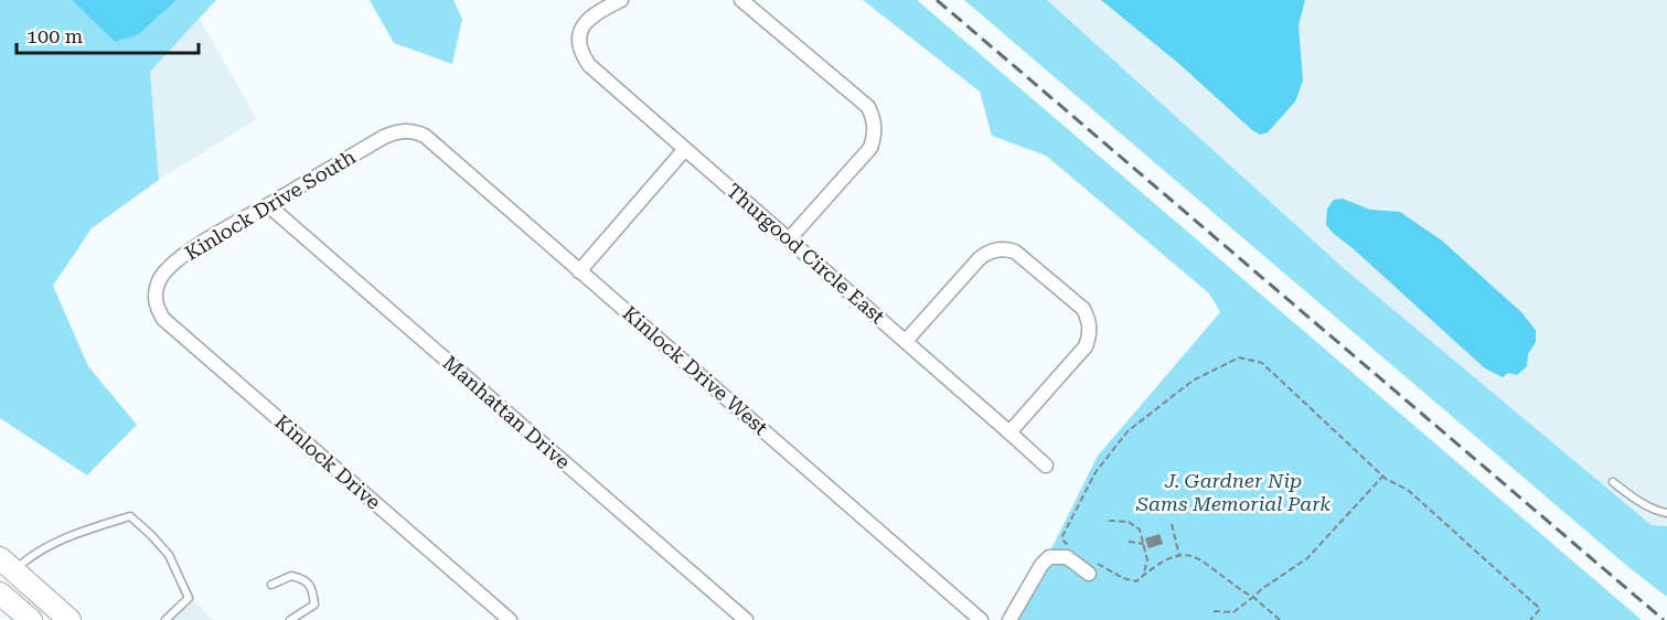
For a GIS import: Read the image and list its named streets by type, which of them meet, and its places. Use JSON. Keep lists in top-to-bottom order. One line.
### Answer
{"streets":{"street":["Kinlock Drive South","Thurgood Circle East","Kinlock Drive West","Manhattan Drive","Kinlock Drive"]},"crossings":[["Kinlock Drive South","Kinlock Drive West"],["Kinlock Drive South","Manhattan Drive"],["Kinlock Drive South","Kinlock Drive"]],"parks":["J. Gardner Nip Sams Memorial Park"],"scale_bar":"100 m"}
